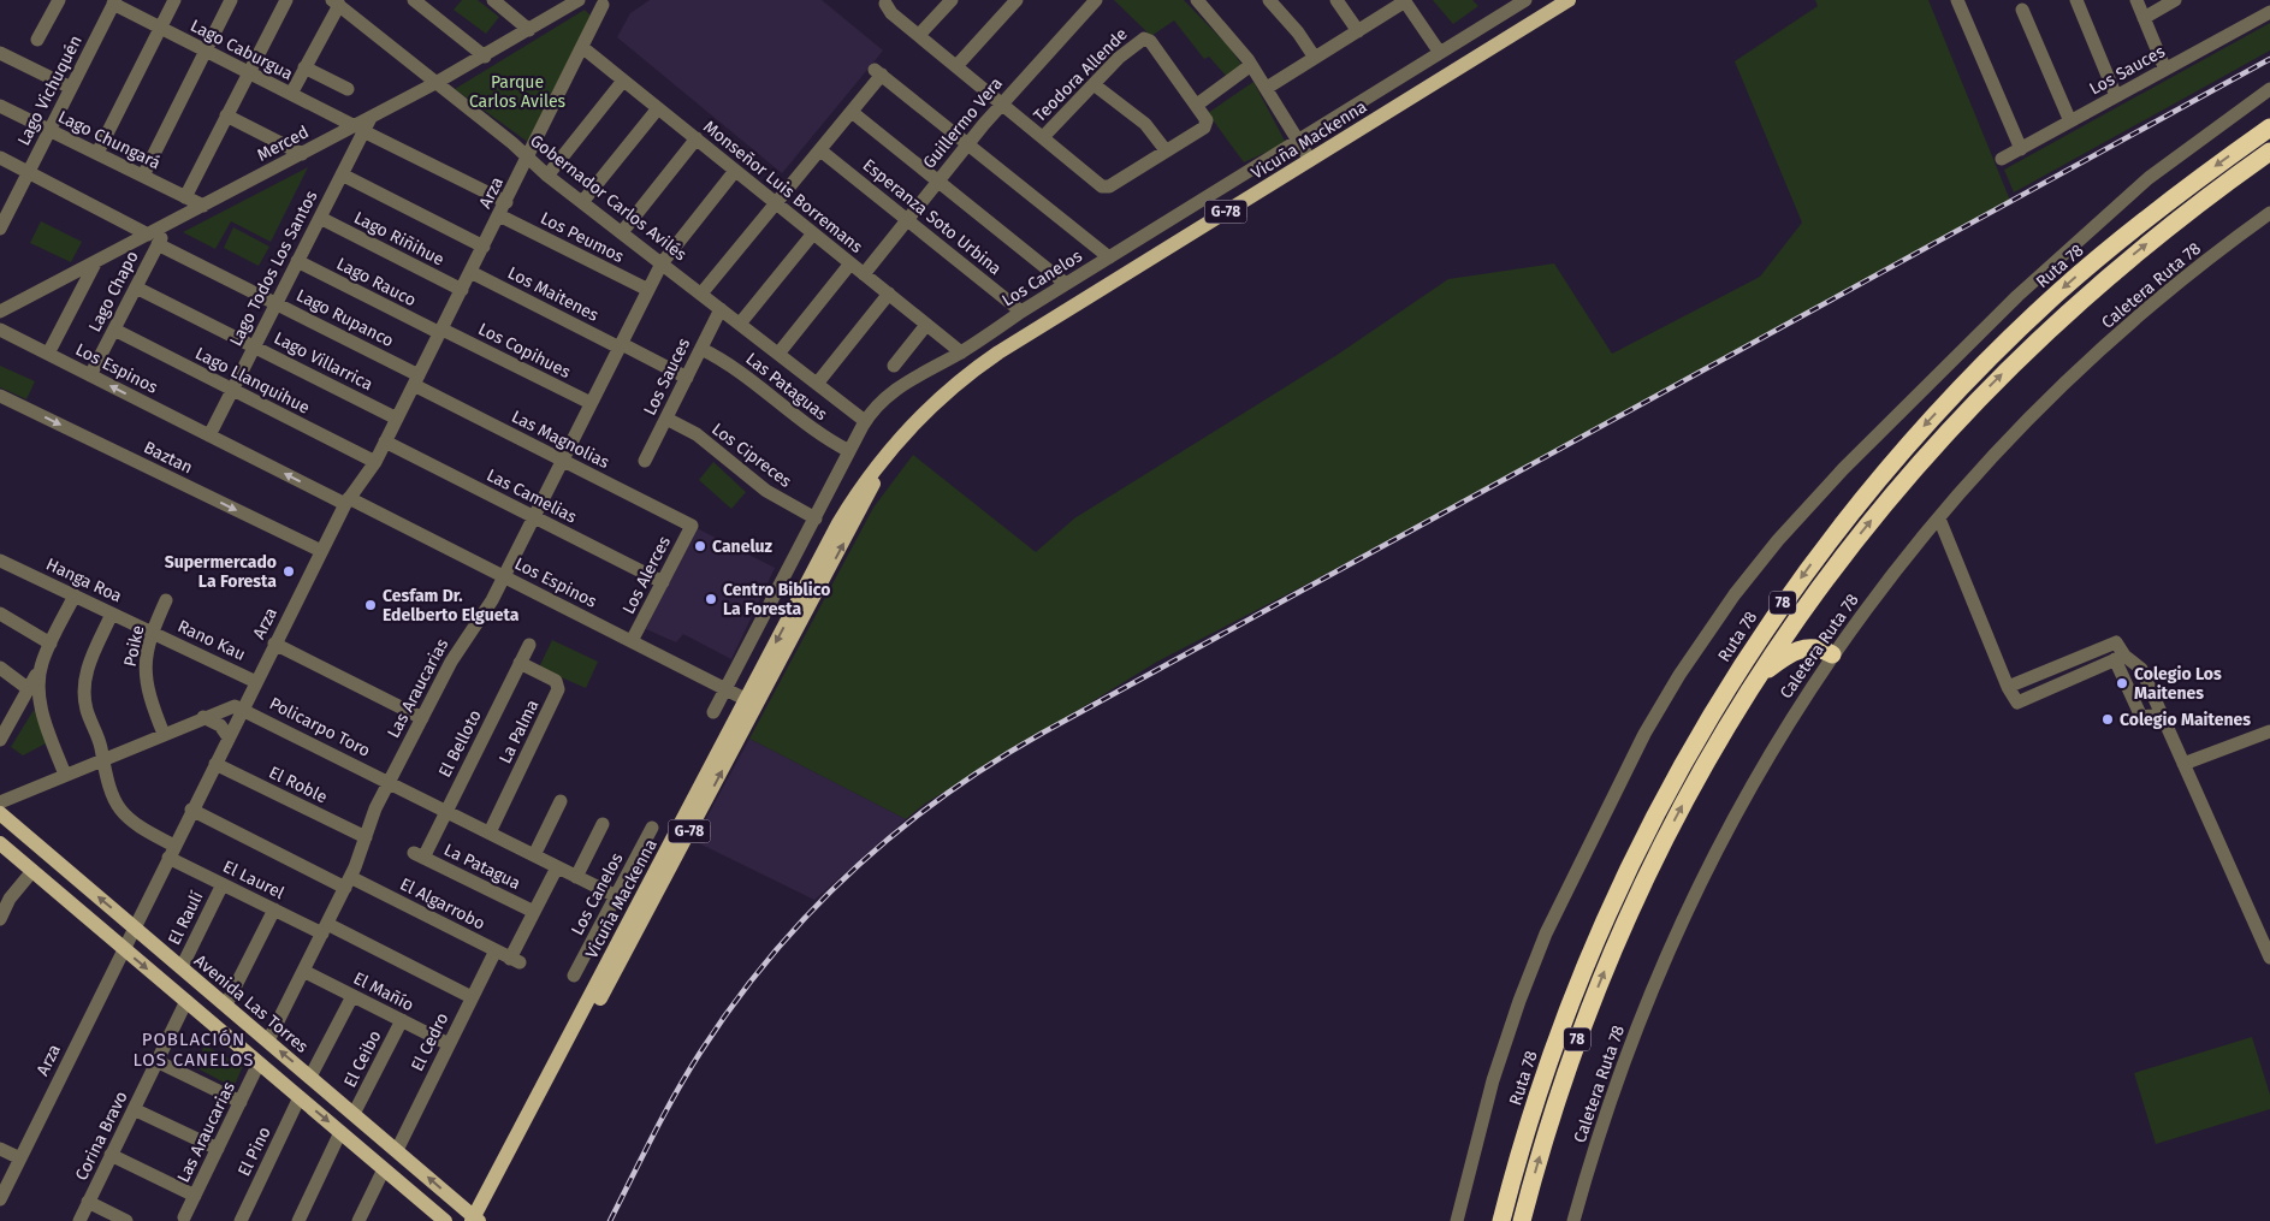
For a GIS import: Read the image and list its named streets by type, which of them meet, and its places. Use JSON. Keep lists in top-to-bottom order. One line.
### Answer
{"streets":{"highway":["Ruta 78","78"],"main road":["Vicuña Mackenna","G-78","Avenida Las Torres"],"street":["Lago Caburgua","Los Sauces","Teodora Allende","Lago Vichuquén","Guillermo Vera","Lago Chungará","Merced","Monseñor Luis Borremans","Arza","Gobernador Carlos Avilés","Esperanza Soto Urbina","Los Peumos","Lago Riñihue","Lago Todos Los Santos","Los Canelos","Lago Rauco","Caletera Ruta 78","Lago Chapo","Los Maitenes","Lago Rupanco","Los Copihues","Lago Villarrica","Los Espinos","Lago Llanquihue","Las Pataguas","Las Magnolias","Los Cipreces","Baztan","Las Camelias","Los Alerces","Hanga Roa","Rano Kau","Poike","Las Araucarias","Policarpo Toro","La Palma","El Belloto","El Roble","La Patagua","El Laurel","El Algarrobo","El Raulí","El Mañío","El Cedro","El Ceibo","Corina Bravo","El Pino"]},"crossings":[["Lago Caburgua","Lago Vichuquén"],["Lago Caburgua","Merced"],["Lago Caburgua","Arza"],["Lago Caburgua","Lago Todos Los Santos"],["Los Sauces","Gobernador Carlos Avilés"],["Los Sauces","Las Pataguas"],["Los Sauces","Los Cipreces"],["Lago Vichuquén","Lago Chungará"],["Lago Vichuquén","Lago Rupanco"],["Guillermo Vera","Monseñor Luis Borremans"],["Guillermo Vera","Esperanza Soto Urbina"],["Lago Chungará","Merced"],["Vicuña Mackenna","Los Espinos"],["Vicuña Mackenna","Avenida Las Torres"],["Merced","Gobernador Carlos Avilés"],["Merced","Lago Todos Los Santos"],["Merced","Lago Chapo"],["Merced","Lago Rupanco"],["Monseñor Luis Borremans","Arza"],["Monseñor Luis Borremans","Los Canelos"],["Monseñor Luis Borremans","Las Araucarias"],["Arza","Gobernador Carlos Avilés"],["Arza","Los Peumos"],["Arza","Lago Riñihue"],["Arza","Lago Rauco"],["Arza","Los Maitenes"],["Arza","Lago Rupanco"],["Arza","Los Copihues"],["Arza","Lago Villarrica"],["Arza","Los Espinos"],["Arza","Lago Llanquihue"],["Arza","Las Magnolias"],["Arza","Baztan"],["Arza","Las Camelias"],["Arza","Rano Kau"],["Arza","Policarpo Toro"],["Arza","El Roble"],["Arza","El Laurel"],["Arza","El Algarrobo"],["Arza","Avenida Las Torres"],["Gobernador Carlos Avilés","Los Canelos"],["Gobernador Carlos Avilés","Las Araucarias"],["Esperanza Soto Urbina","Los Canelos"],["Los Peumos","Las Araucarias"],["Lago Riñihue","Lago Todos Los Santos"],["Lago Todos Los Santos","Lago Rauco"],["Lago Todos Los Santos","Lago Rupanco"],["Lago Todos Los Santos","Lago Villarrica"],["Lago Todos Los Santos","Los Espinos"],["Lago Todos Los Santos","Lago Llanquihue"],["Los Canelos","Los Espinos"],["Los Canelos","Las Pataguas"],["Los Canelos","Los Cipreces"],["Los Canelos","Policarpo Toro"],["Lago Rauco","Los Copihues"],["Lago Chapo","Lago Rupanco"],["Lago Chapo","Lago Villarrica"],["Lago Chapo","Los Espinos"],["Lago Chapo","Lago Llanquihue"],["Los Maitenes","Las Araucarias"],["Lago Rupanco","Las Magnolias"],["Los Copihues","Las Araucarias"],["Los Espinos","Los Alerces"],["Los Espinos","Las Araucarias"],["Las Magnolias","Los Alerces"],["Las Magnolias","Las Araucarias"],["Las Camelias","Los Alerces"],["Las Camelias","Las Araucarias"],["Hanga Roa","Rano Kau"],["Hanga Roa","Poike"],["Hanga Roa","El Laurel"],["Rano Kau","Poike"],["Poike","Policarpo Toro"],["Las Araucarias","Policarpo Toro"],["Las Araucarias","El Roble"],["Las Araucarias","El Laurel"],["Las Araucarias","El Algarrobo"],["Las Araucarias","El Mañío"],["Las Araucarias","Avenida Las Torres"],["Policarpo Toro","La Palma"],["Policarpo Toro","El Belloto"],["Policarpo Toro","El Laurel"],["La Palma","El Belloto"],["El Belloto","La Patagua"],["La Patagua","El Algarrobo"],["El Laurel","El Raulí"],["El Laurel","El Cedro"],["El Algarrobo","El Cedro"],["El Raulí","Avenida Las Torres"],["El Mañío","El Cedro"],["El Mañío","El Ceibo"],["Avenida Las Torres","El Cedro"],["Avenida Las Torres","El Ceibo"]],"one_way":["Baztan"],"districts":["POBLACIÓN LOS CANELOS"],"parks":["Parque Carlos Aviles"],"places":["Caneluz","Supermercado La Foresta","Centro Biblico La Foresta","Cesfam Dr. Edelberto Elgueta","Colegio Los Maitenes","Colegio Maitenes"]}
